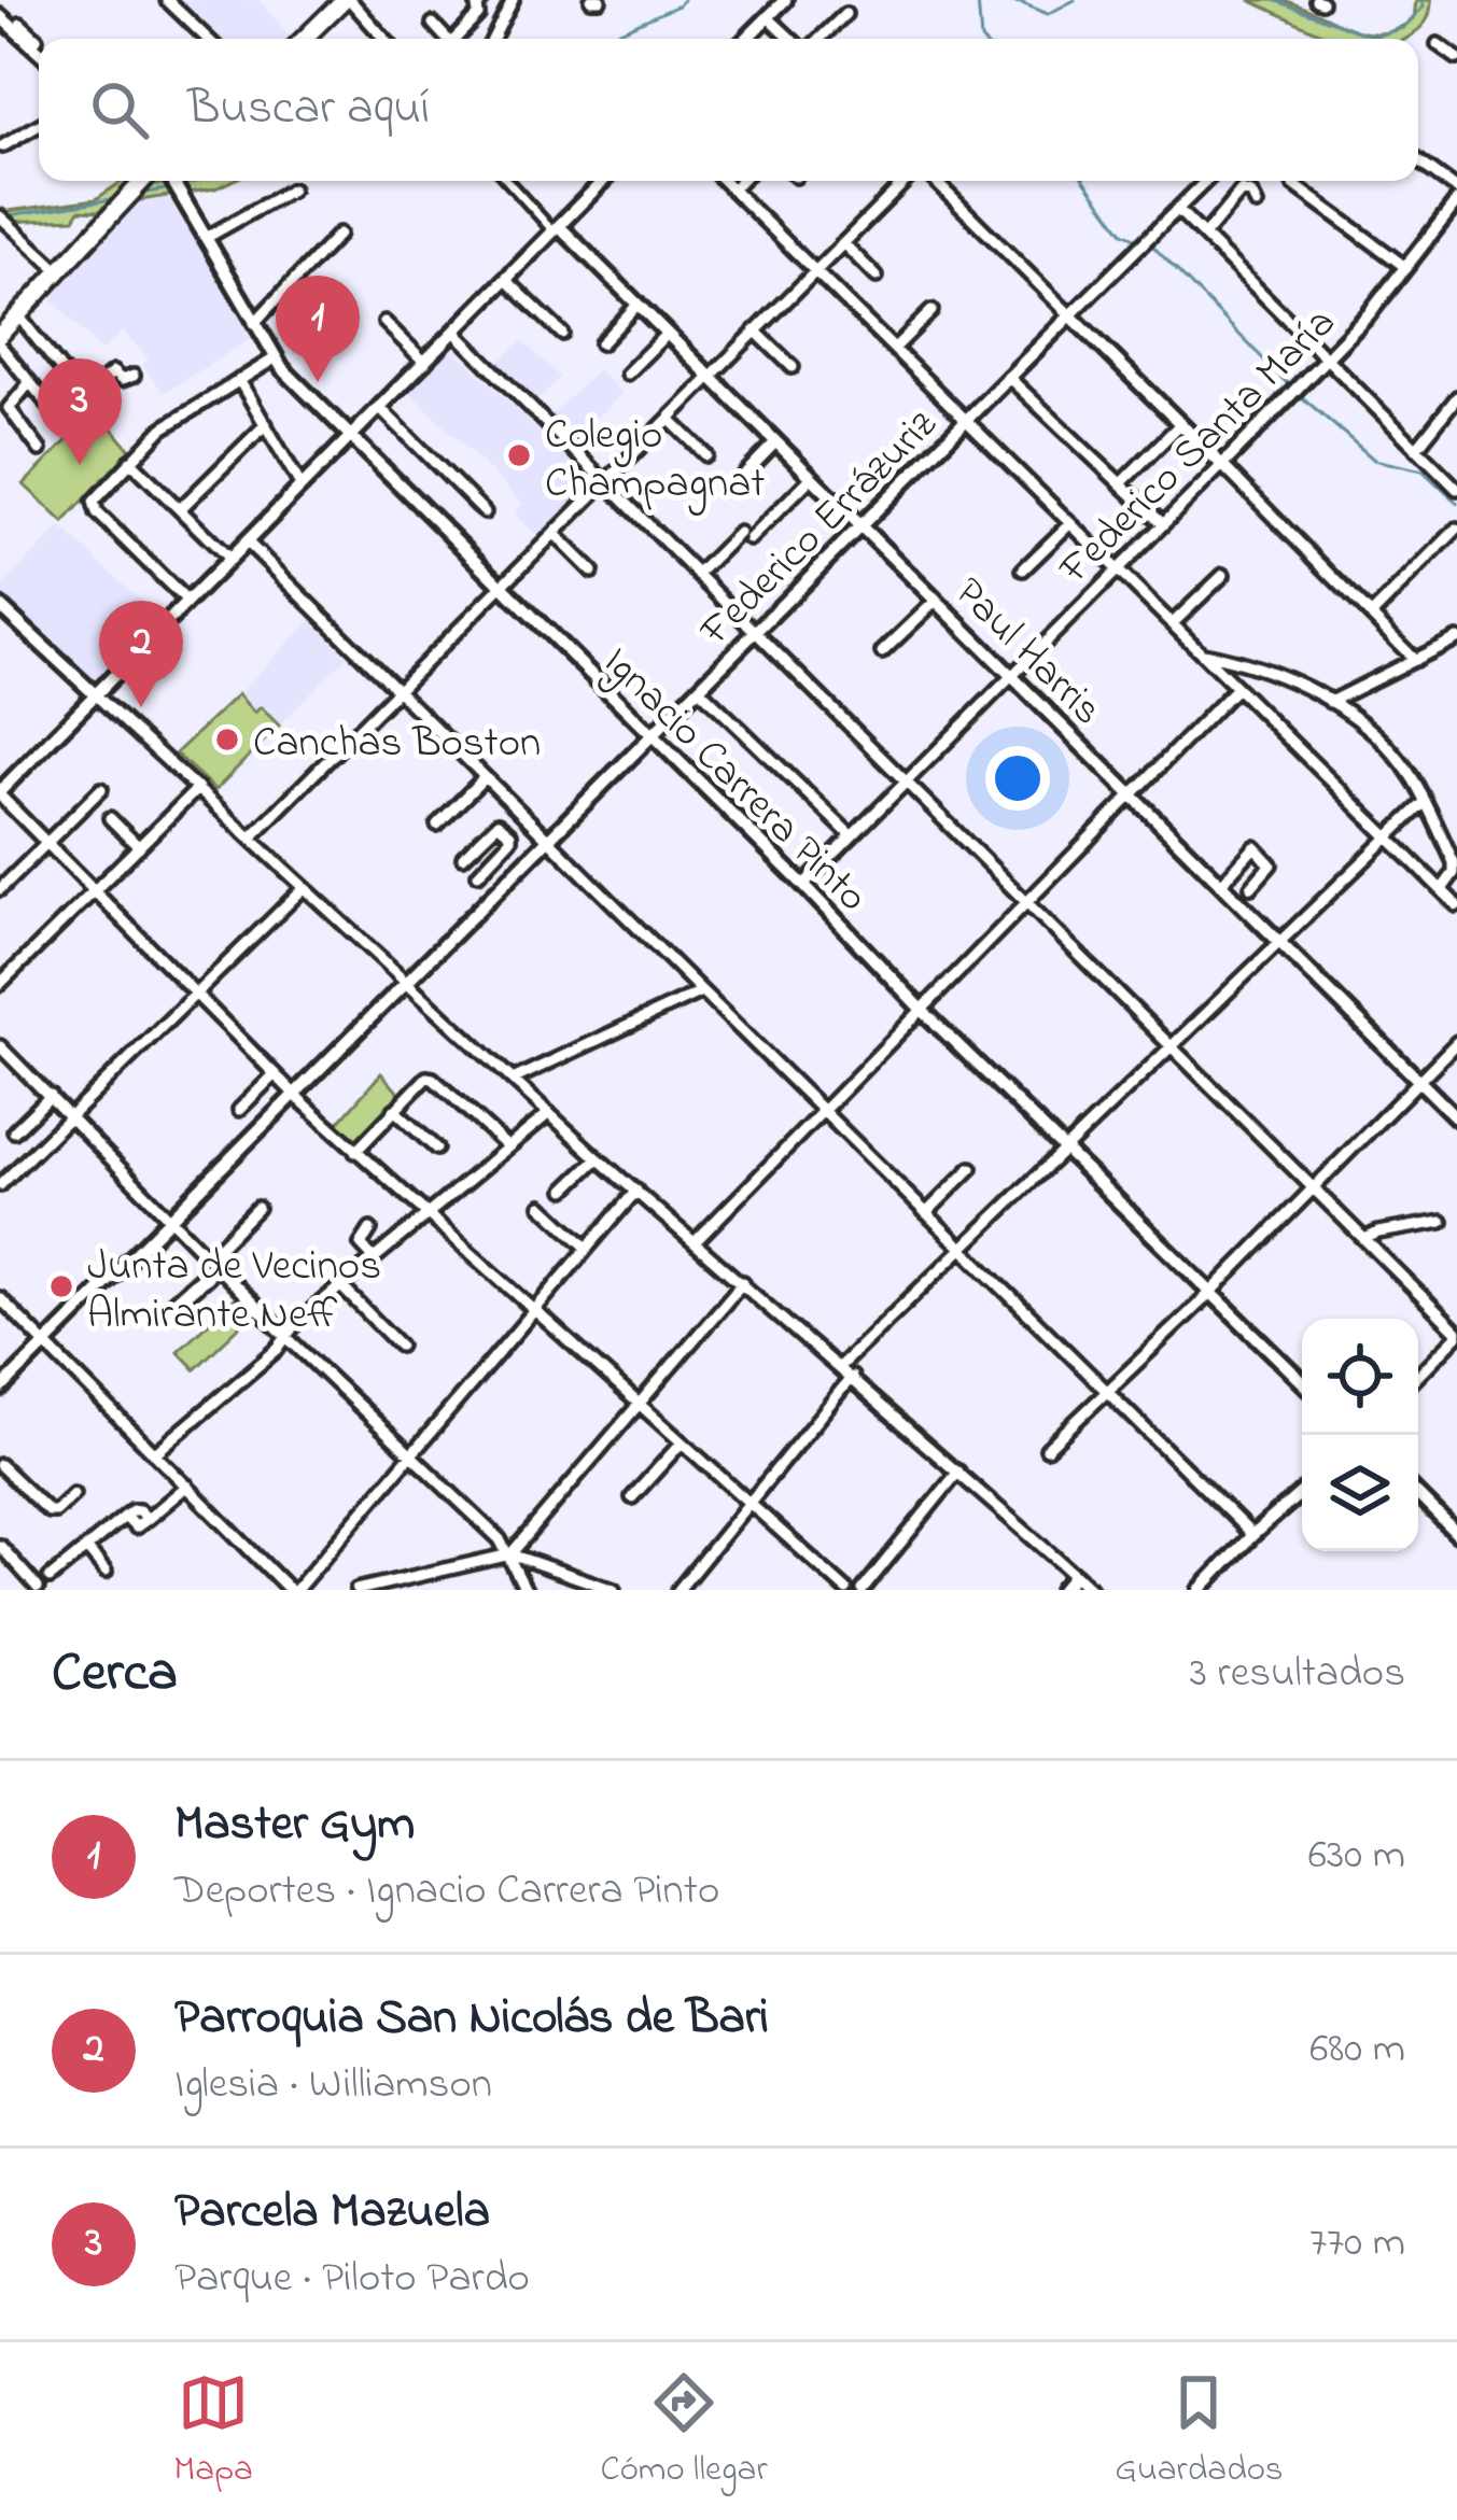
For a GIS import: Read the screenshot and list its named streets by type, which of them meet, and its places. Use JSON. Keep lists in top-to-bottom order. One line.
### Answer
{"streets":{"street":["Federico Santa María","Federico Errázuriz","Paul Harris","Ignacio Carrera Pinto"]},"crossings":[["Federico Santa María","Paul Harris"],["Federico Santa María","Ignacio Carrera Pinto"],["Federico Errázuriz","Paul Harris"],["Federico Errázuriz","Ignacio Carrera Pinto"]],"places":["Colegio Champagnat","Canchas Boston","Junta de Vecinos Almirante Neff"],"page":{"search":"Buscar aquí","pins":["1","3","2"],"heading":["Cerca","3 resultados"],"list":[{"mark":"1","name":"Master Gym","note":"Deportes · Ignacio Carrera Pinto","value":"630 m"},{"mark":"2","name":"Parroquia San Nicolás de Bari","note":"Iglesia · Williamson","value":"680 m"},{"mark":"3","name":"Parcela Mazuela","note":"Parque · Piloto Pardo","value":"770 m"}],"nav":["Mapa","Cómo llegar","Guardados"]}}
